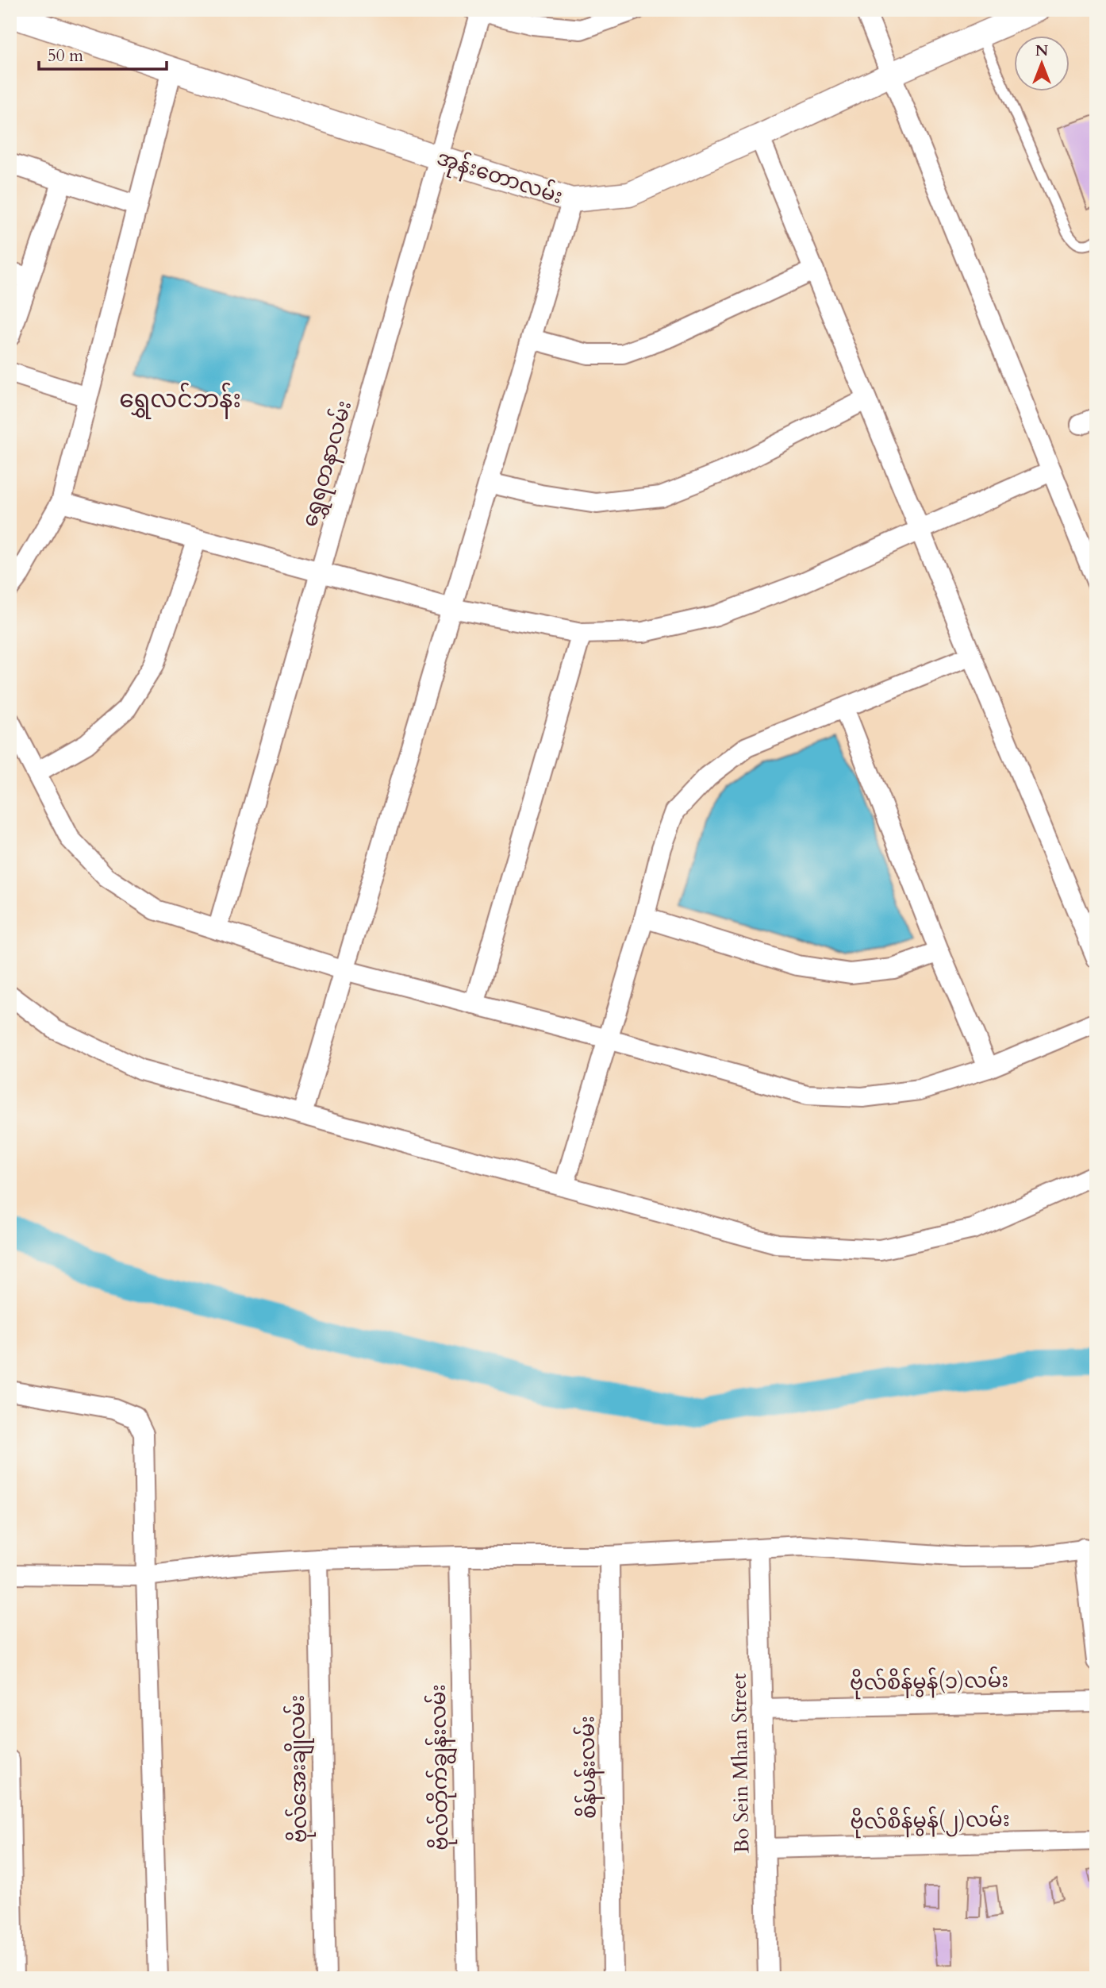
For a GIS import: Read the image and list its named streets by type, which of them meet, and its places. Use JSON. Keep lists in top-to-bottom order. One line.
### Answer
{"streets":{"street":["အုန်းတောလမ်း","ရွှေရတနာလမ်း","ဗိုလ်စိန်မွန်(၁)လမ်း","Bo Sein Mhan Street","ဗိုလ်တိုက်ချွန်းလမ်း","စိန်ပန်းလမ်း","ဗိုလ်အေးချိုလမ်း","ဗိုလ်စိန်မွန်(၂)လမ်း"]},"crossings":[["အုန်းတောလမ်း","ရွှေရတနာလမ်း"],["ဗိုလ်စိန်မွန်(၁)လမ်း","Bo Sein Mhan Street"],["Bo Sein Mhan Street","ဗိုလ်စိန်မွန်(၂)လမ်း"]],"districts":["ရွှေလင်ဘန်း"],"scale_bar":"50 m","north":"top"}
